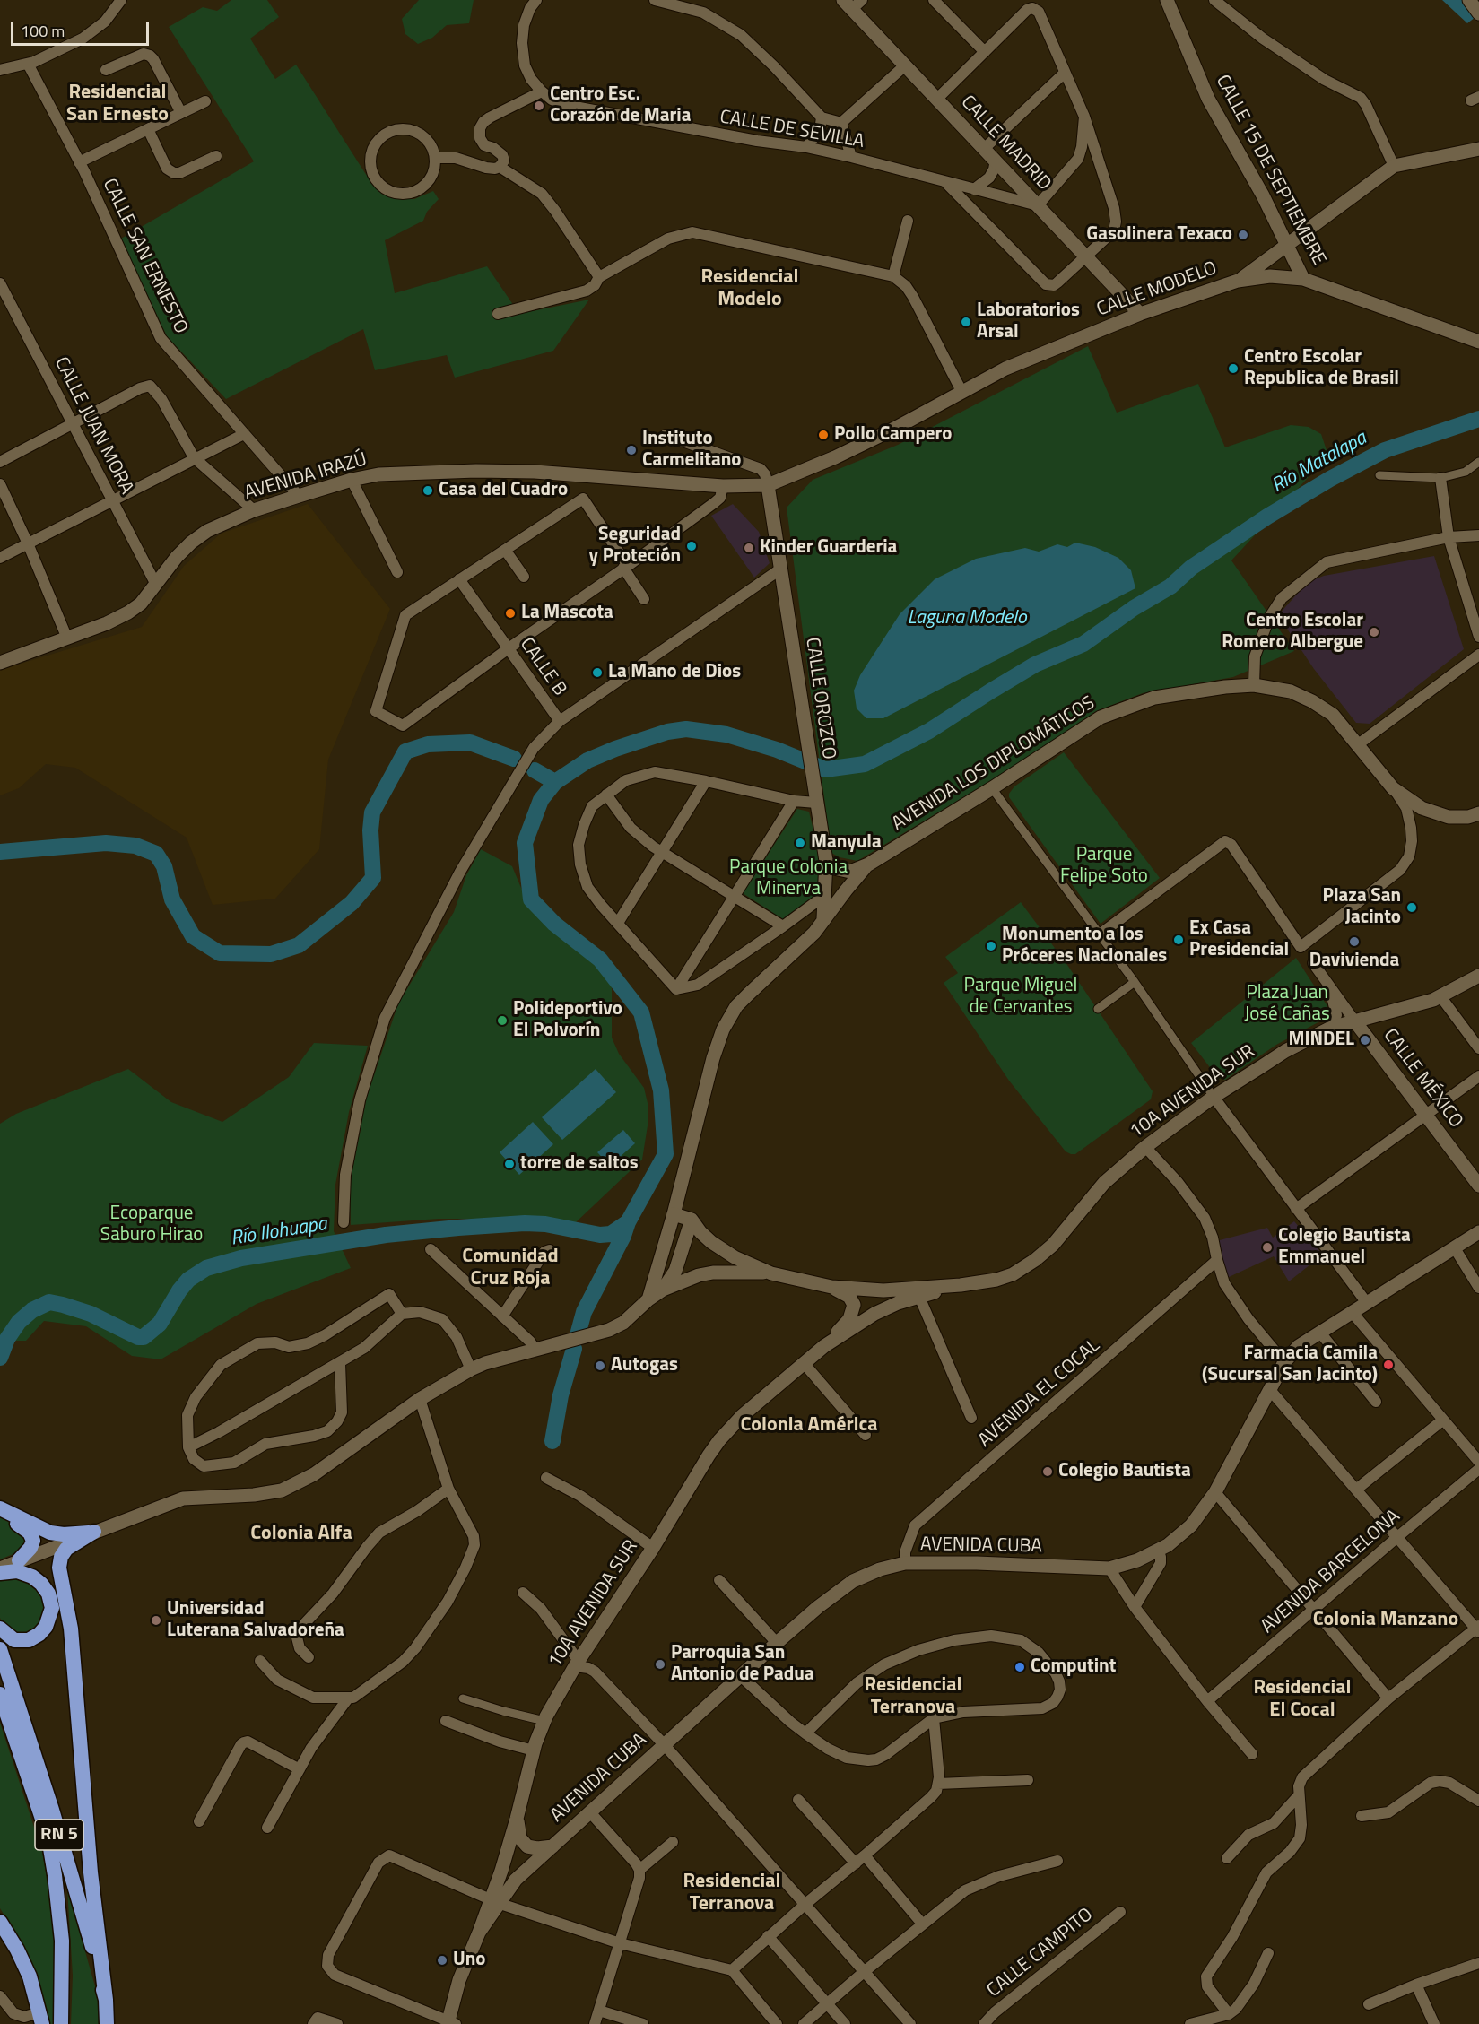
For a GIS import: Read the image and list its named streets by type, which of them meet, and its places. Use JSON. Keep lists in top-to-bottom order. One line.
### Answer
{"streets":{"highway":["RN 5"],"street":["CALLE DE SEVILLA","CALLE MADRID","CALLE 15 DE SEPTIEMBRE","CALLE SAN ERNESTO","CALLE MODELO","CALLE JUAN MORA","AVENIDA IRAZÚ","CALLE B","CALLE OROZCO","AVENIDA LOS DIPLOMÁTICOS","CALLE MÉXICO","10A AVENIDA SUR","AVENIDA EL COCAL","AVENIDA CUBA","AVENIDA BARCELONA","CALLE CAMPITO"]},"crossings":[["CALLE DE SEVILLA","CALLE MADRID"],["CALLE MADRID","CALLE MODELO"],["CALLE 15 DE SEPTIEMBRE","CALLE MODELO"],["CALLE SAN ERNESTO","AVENIDA IRAZÚ"],["CALLE MODELO","AVENIDA IRAZÚ"],["CALLE MODELO","CALLE OROZCO"],["CALLE JUAN MORA","AVENIDA IRAZÚ"],["AVENIDA IRAZÚ","CALLE OROZCO"],["CALLE OROZCO","AVENIDA LOS DIPLOMÁTICOS"],["CALLE MÉXICO","10A AVENIDA SUR"],["10A AVENIDA SUR","AVENIDA CUBA"],["AVENIDA EL COCAL","AVENIDA CUBA"]],"districts":["Residencial San Ernesto","Residencial Modelo","Comunidad Cruz Roja","Colonia América","Colonia Alfa","Colonia Manzano","Residencial Terranova","Residencial El Cocal","Residencial Terranova"],"water":["Río Matalapa","Laguna Modelo","Río Ilohuapa"],"parks":["Parque Felipe Soto","Parque Colonia Minerva","Parque Miguel de Cervantes","Plaza Juan José Cañas","Ecoparque Saburo Hirao"],"places":["Centro Esc. Corazón de Maria","Gasolinera Texaco","Laboratorios Arsal","Centro Escolar Republica de Brasil","Pollo Campero","Instituto Carmelitano","Casa del Cuadro","Seguridad y Proteción","Kinder Guarderia","La Mascota","Centro Escolar Romero Albergue","La Mano de Dios","Manyula","Plaza San Jacinto","Ex Casa Presidencial","Davivienda","Monumento a los Próceres Nacionales","Polideportivo El Polvorín","MINDEL","torre de saltos","Colegio Bautista Emmanuel","Farmacia Camila (Sucursal San Jacinto)","Autogas","Colegio Bautista","Universidad Luterana Salvadoreña","Parroquia San Antonio de Padua","Computint","Uno"],"scale_bar":"100 m"}
